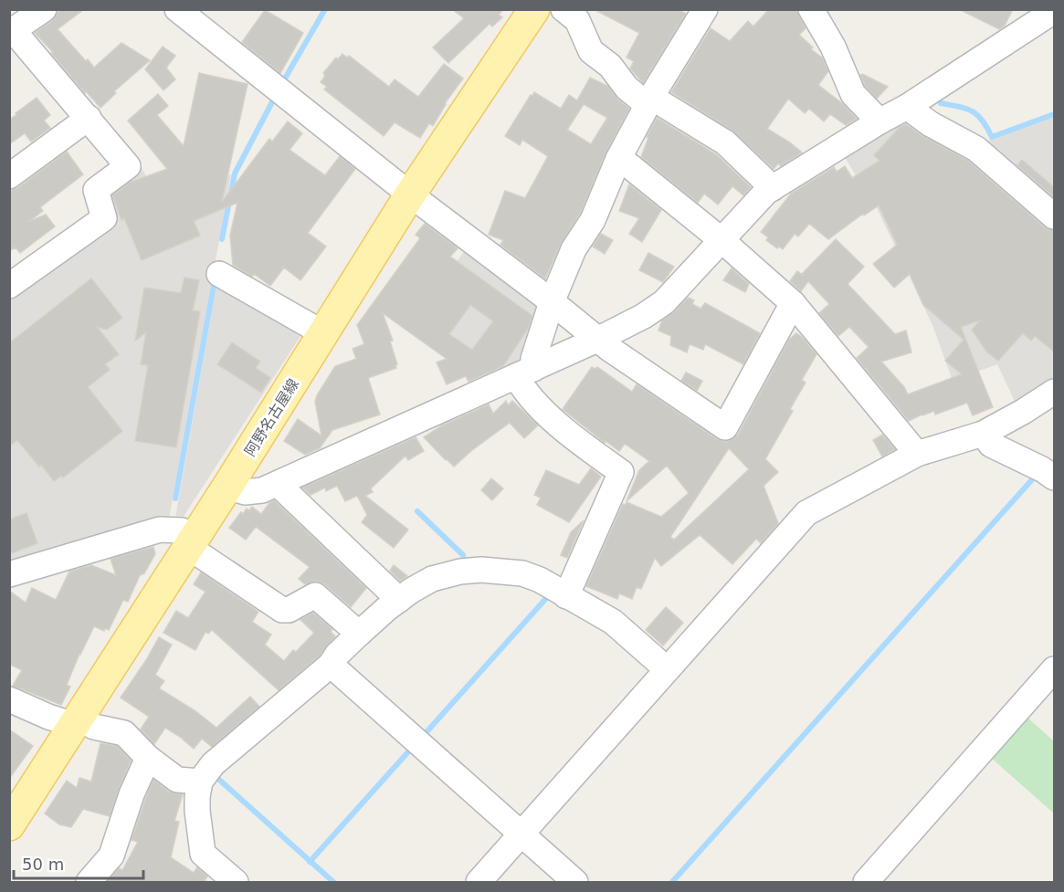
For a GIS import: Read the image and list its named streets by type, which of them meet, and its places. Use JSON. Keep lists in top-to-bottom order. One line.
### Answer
{"streets":{"main road":["阿野名古屋線"]},"scale_bar":"50 m"}
